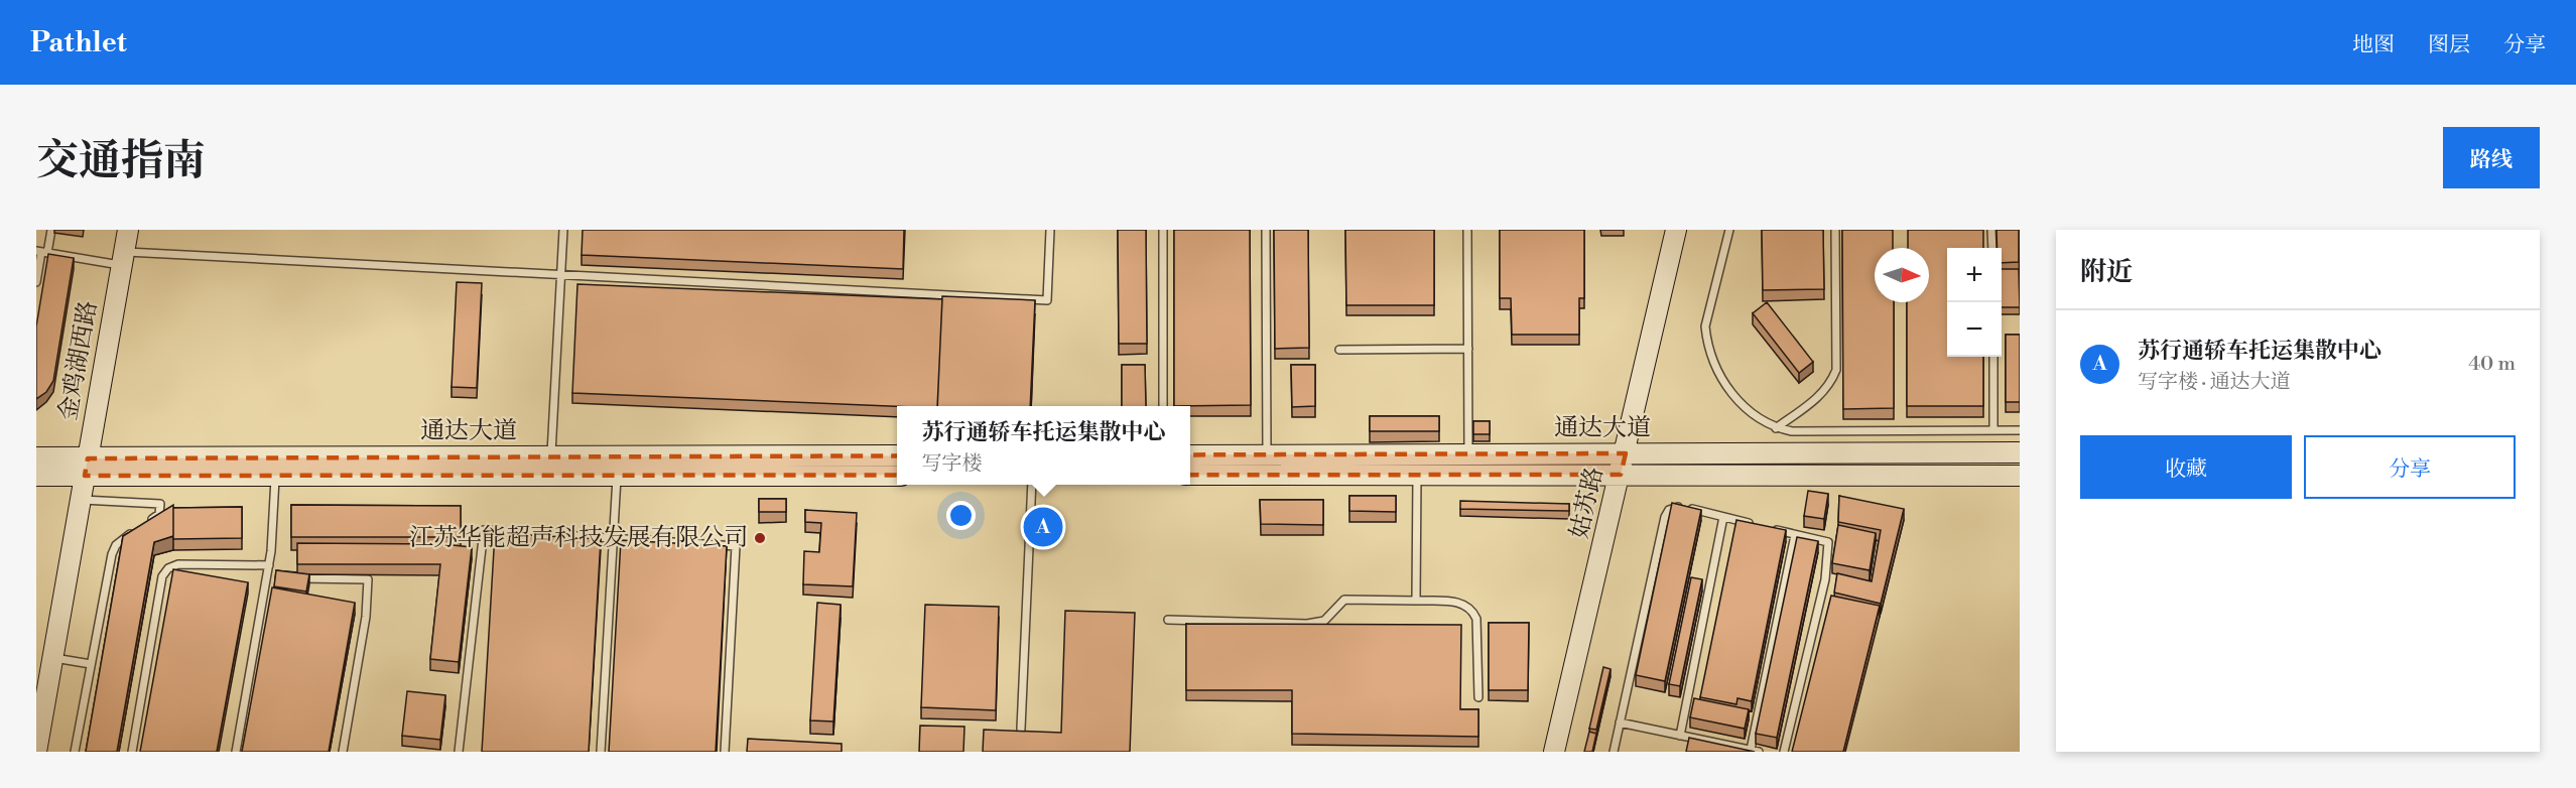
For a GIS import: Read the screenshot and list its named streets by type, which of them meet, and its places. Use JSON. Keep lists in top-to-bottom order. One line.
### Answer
{"streets":{"main road":["金鸡湖西路","通达大道","姑苏路"]},"crossings":[["金鸡湖西路","通达大道"],["通达大道","姑苏路"]],"places":["江苏华能超声科技发展有限公司"],"north":"right","page":{"header":"Pathlet","nav":["地图","图层","分享"],"title":"交通指南","buttons":["路线",["收藏","分享"]],"heading":"附近","map_buttons":["+","−"],"list":[{"mark":"A","name":"苏行通轿车托运集散中心","note":"写字楼 · 通达大道","value":"40 m"}],"popup":["苏行通轿车托运集散中心","写字楼"],"pins":"A"}}
